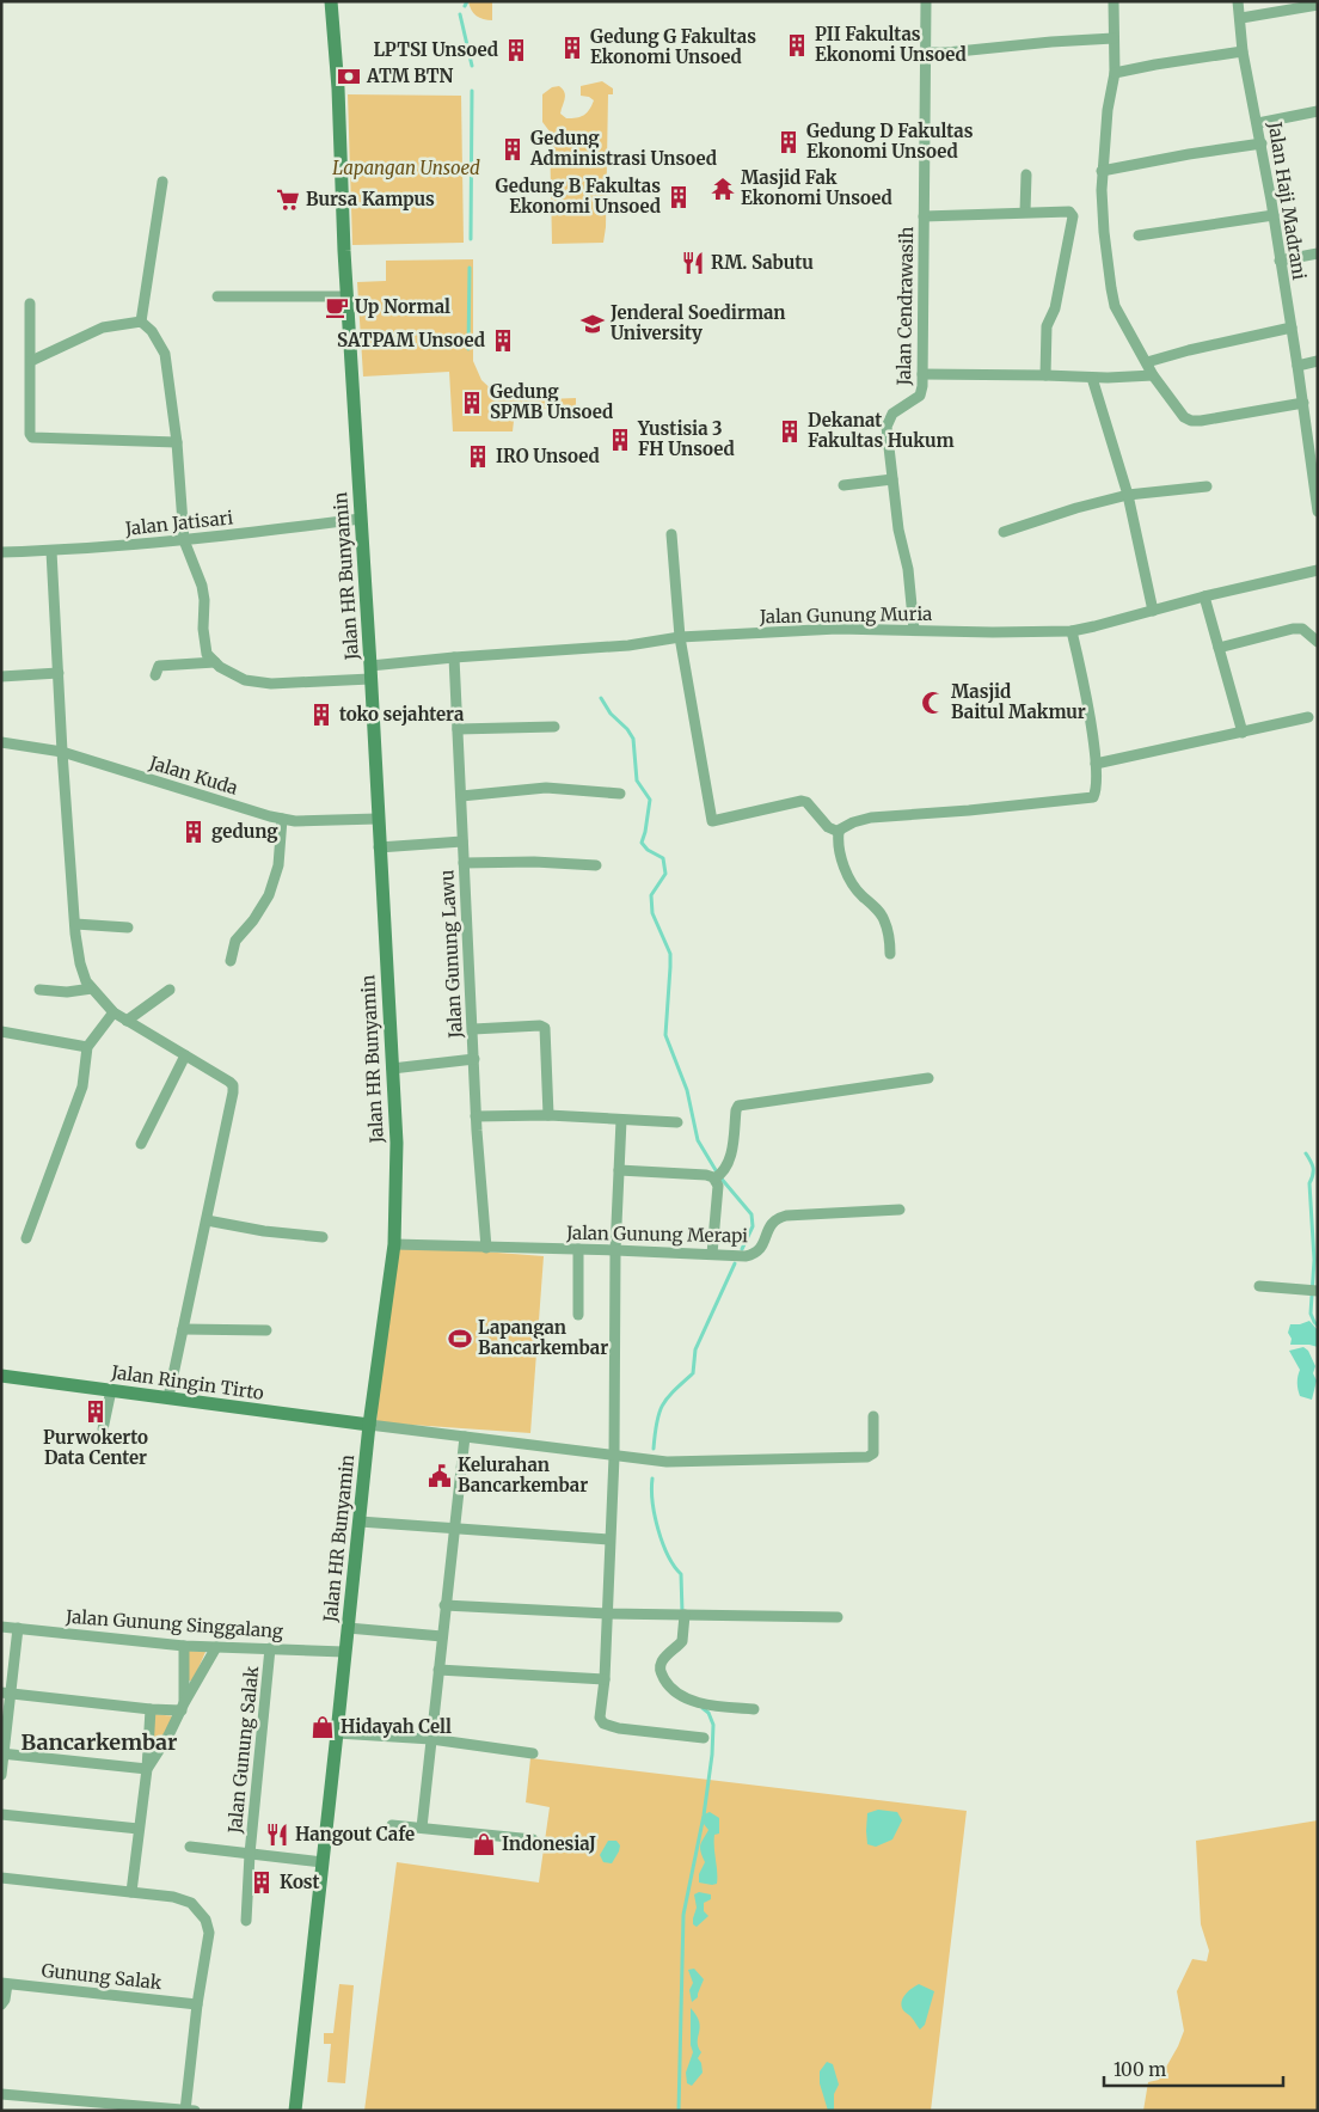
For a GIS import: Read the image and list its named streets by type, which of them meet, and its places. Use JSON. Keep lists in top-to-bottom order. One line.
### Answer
{"streets":{"main road":["Jalan HR Bunyamin","Jalan Ringin Tirto"],"street":["Jalan Haji Madrani","Jalan Cendrawasih","Jalan Jatisari","Jalan Gunung Muria","Jalan Kuda","Jalan Gunung Lawu","Jalan Gunung Merapi","Jalan Gunung Singgalang","Jalan Gunung Salak","Gunung Salak"]},"crossings":[["Jalan Cendrawasih","Jalan Gunung Muria"],["Jalan Jatisari","Jalan HR Bunyamin"],["Jalan HR Bunyamin","Jalan Gunung Muria"],["Jalan HR Bunyamin","Jalan Kuda"],["Jalan HR Bunyamin","Jalan Gunung Merapi"],["Jalan HR Bunyamin","Jalan Ringin Tirto"],["Jalan HR Bunyamin","Jalan Gunung Singgalang"],["Jalan HR Bunyamin","Jalan Gunung Salak"],["Jalan Gunung Muria","Jalan Gunung Lawu"],["Jalan Gunung Lawu","Jalan Gunung Merapi"],["Jalan Gunung Singgalang","Jalan Gunung Salak"]],"districts":["Bancarkembar"],"parks":["Lapangan Unsoed"],"places":{"building":["PII Fakultas Ekonomi Unsoed","Gedung G Fakultas Ekonomi Unsoed","LPTSI Unsoed","Gedung D Fakultas Ekonomi Unsoed","Gedung Administrasi Unsoed","Gedung B Fakultas Ekonomi Unsoed","SATPAM Unsoed","Gedung SPMB Unsoed","Dekanat Fakultas Hukum","Yustisia 3 FH Unsoed","IRO Unsoed","toko sejahtera","gedung","Purwokerto Data Center","Kost"],"bank":["ATM BTN"],"temple":["Masjid Fak Ekonomi Unsoed"],"supermarket":["Bursa Kampus"],"restaurant":["RM. Sabutu","Hangout Cafe"],"cafe":["Up Normal"],"school or university":["Jenderal Soedirman University"],"mosque":["Masjid Baitul Makmur"],"sports":["Lapangan Bancarkembar"],"public building":["Kelurahan Bancarkembar"],"shop":["Hidayah Cell","IndonesiaJ"]},"scale_bar":"100 m"}
